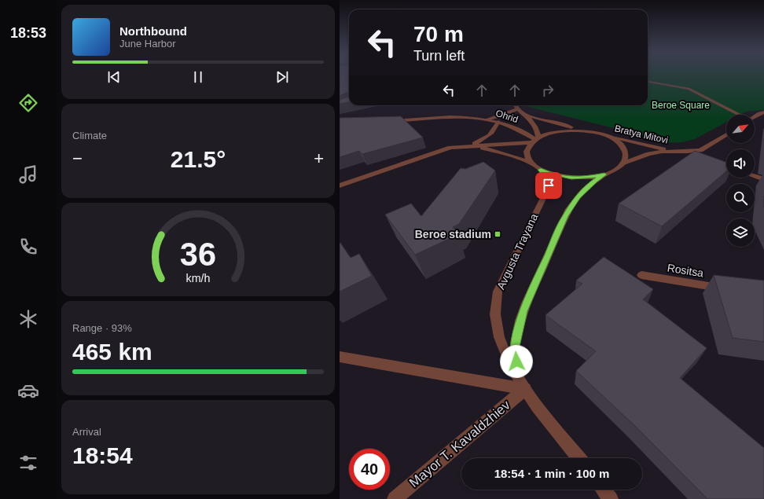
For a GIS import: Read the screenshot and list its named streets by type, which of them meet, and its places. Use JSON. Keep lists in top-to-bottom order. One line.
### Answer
{"streets":{"street":["Ohrid","Bratya Mitovi","Avgusta Trayana","Rositsa","Mayor T. Kavaldzhiev"]},"crossings":[["Bratya Mitovi","Avgusta Trayana"],["Avgusta Trayana","Mayor T. Kavaldzhiev"]],"parks":["Beroe Square"],"places":{"transit":["Beroe stadium"]},"north":"top right","page":{"tabs":"18:53","turn":["70 m","Turn left"],"song":["Northbound","June Harbor"],"tile":["Climate",["Range · 93%","465 km"],["Arrival","18:54"]],"heat":["−","21.5°","+"],"limit":"40","trip":"18:54 · 1 min · 100 m","gauge":["36","km/h"]}}
